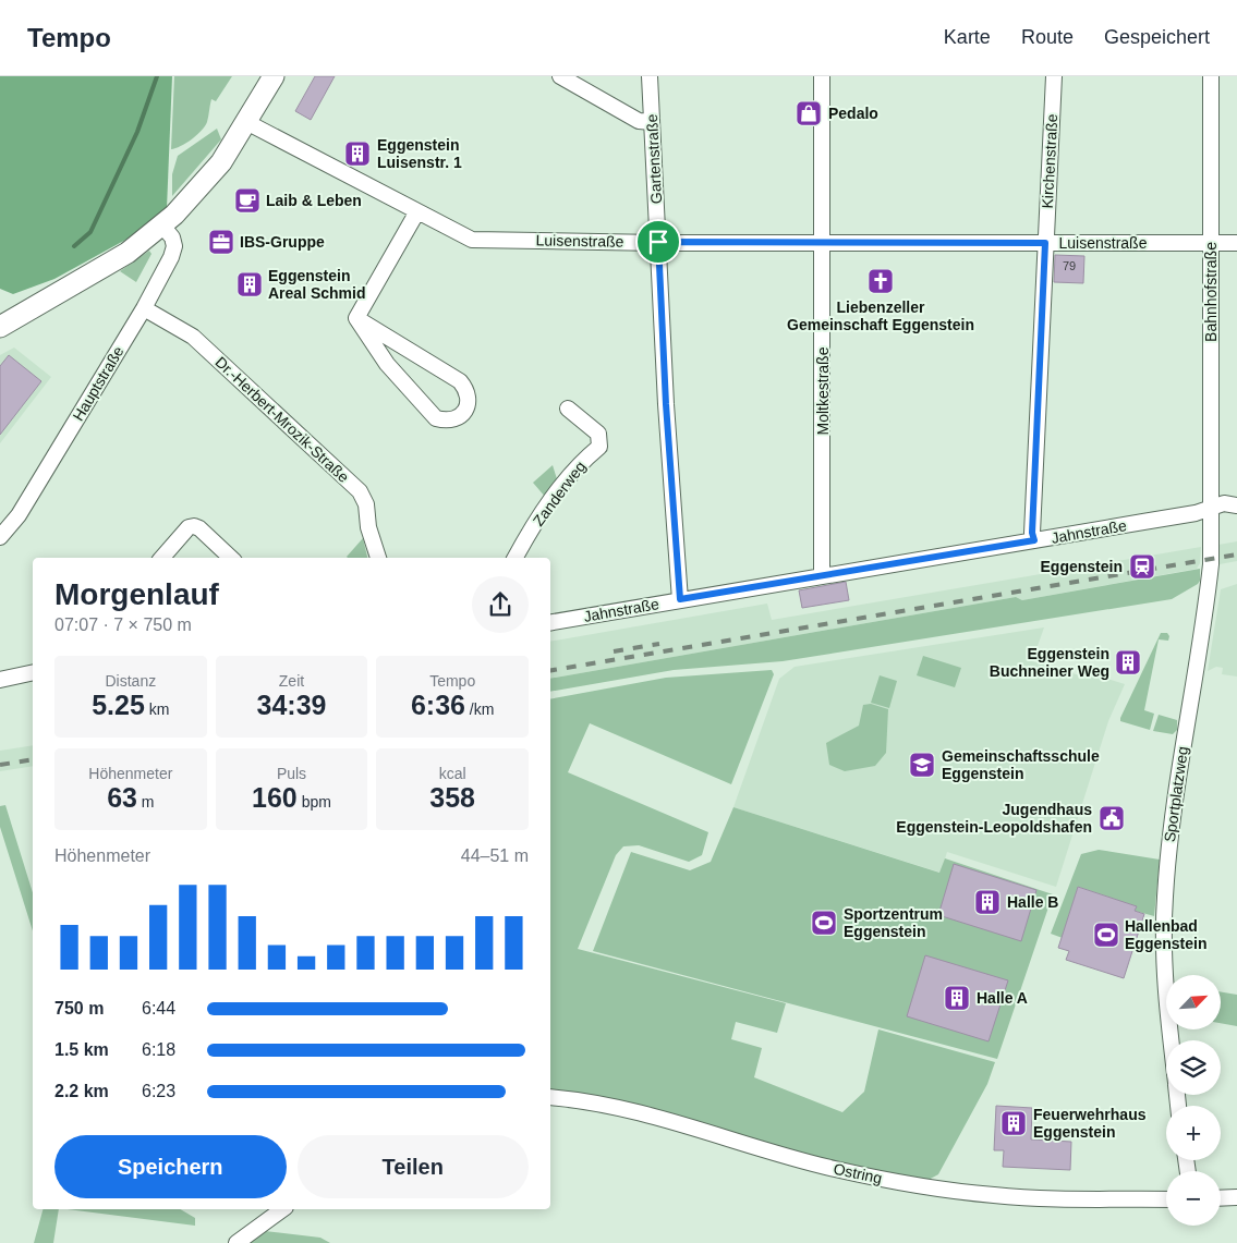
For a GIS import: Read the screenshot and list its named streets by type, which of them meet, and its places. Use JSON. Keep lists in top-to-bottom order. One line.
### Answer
{"streets":{"street":["Gartenstraße","Kirchenstraße","Luisenstraße","Bahnhofstraße","Hauptstraße","Moltkestraße","Dr.-Herbert-Mrozik-Straße","Zanderweg","Jahnstraße","Sportplatzweg","Ostring"]},"crossings":[["Gartenstraße","Luisenstraße"],["Gartenstraße","Jahnstraße"],["Kirchenstraße","Luisenstraße"],["Kirchenstraße","Jahnstraße"],["Luisenstraße","Bahnhofstraße"],["Luisenstraße","Moltkestraße"],["Bahnhofstraße","Jahnstraße"],["Bahnhofstraße","Sportplatzweg"],["Hauptstraße","Dr.-Herbert-Mrozik-Straße"],["Moltkestraße","Jahnstraße"],["Jahnstraße","Sportplatzweg"]],"places":{"shop":["Pedalo"],"building":["Eggenstein Luisenstr. 1","Eggenstein Areal Schmid","Eggenstein Buchneiner Weg","Halle B","Halle A","Feuerwehrhaus Eggenstein"],"cafe":["Laib & Leben"],"office":["IBS-Gruppe"],"church":["Liebenzeller Gemeinschaft Eggenstein"],"station":["Eggenstein"],"school or university":["Gemeinschaftsschule Eggenstein"],"public building":["Jugendhaus Eggenstein-Leopoldshafen"],"sports":["Sportzentrum Eggenstein","Hallenbad Eggenstein"]},"house_numbers":["79"],"north":"top right","page":{"header":"Tempo","nav":["Karte","Route","Gespeichert"],"heading":["Morgenlauf","07:07 · 7 × 750 m"],"stats":[["Distanz","5.25 km"],["Zeit","34:39"],["Tempo","6:36 /km"],["Höhenmeter","63 m"],["Puls","160 bpm"],["kcal","358"]],"chart":["Höhenmeter","44–51 m"],"map_buttons":["+","−"],"list":[{"name":"750 m","note":"6:44"},{"name":"1.5 km","note":"6:18"},{"name":"2.2 km","note":"6:23"}],"buttons":["Speichern","Teilen"]}}
